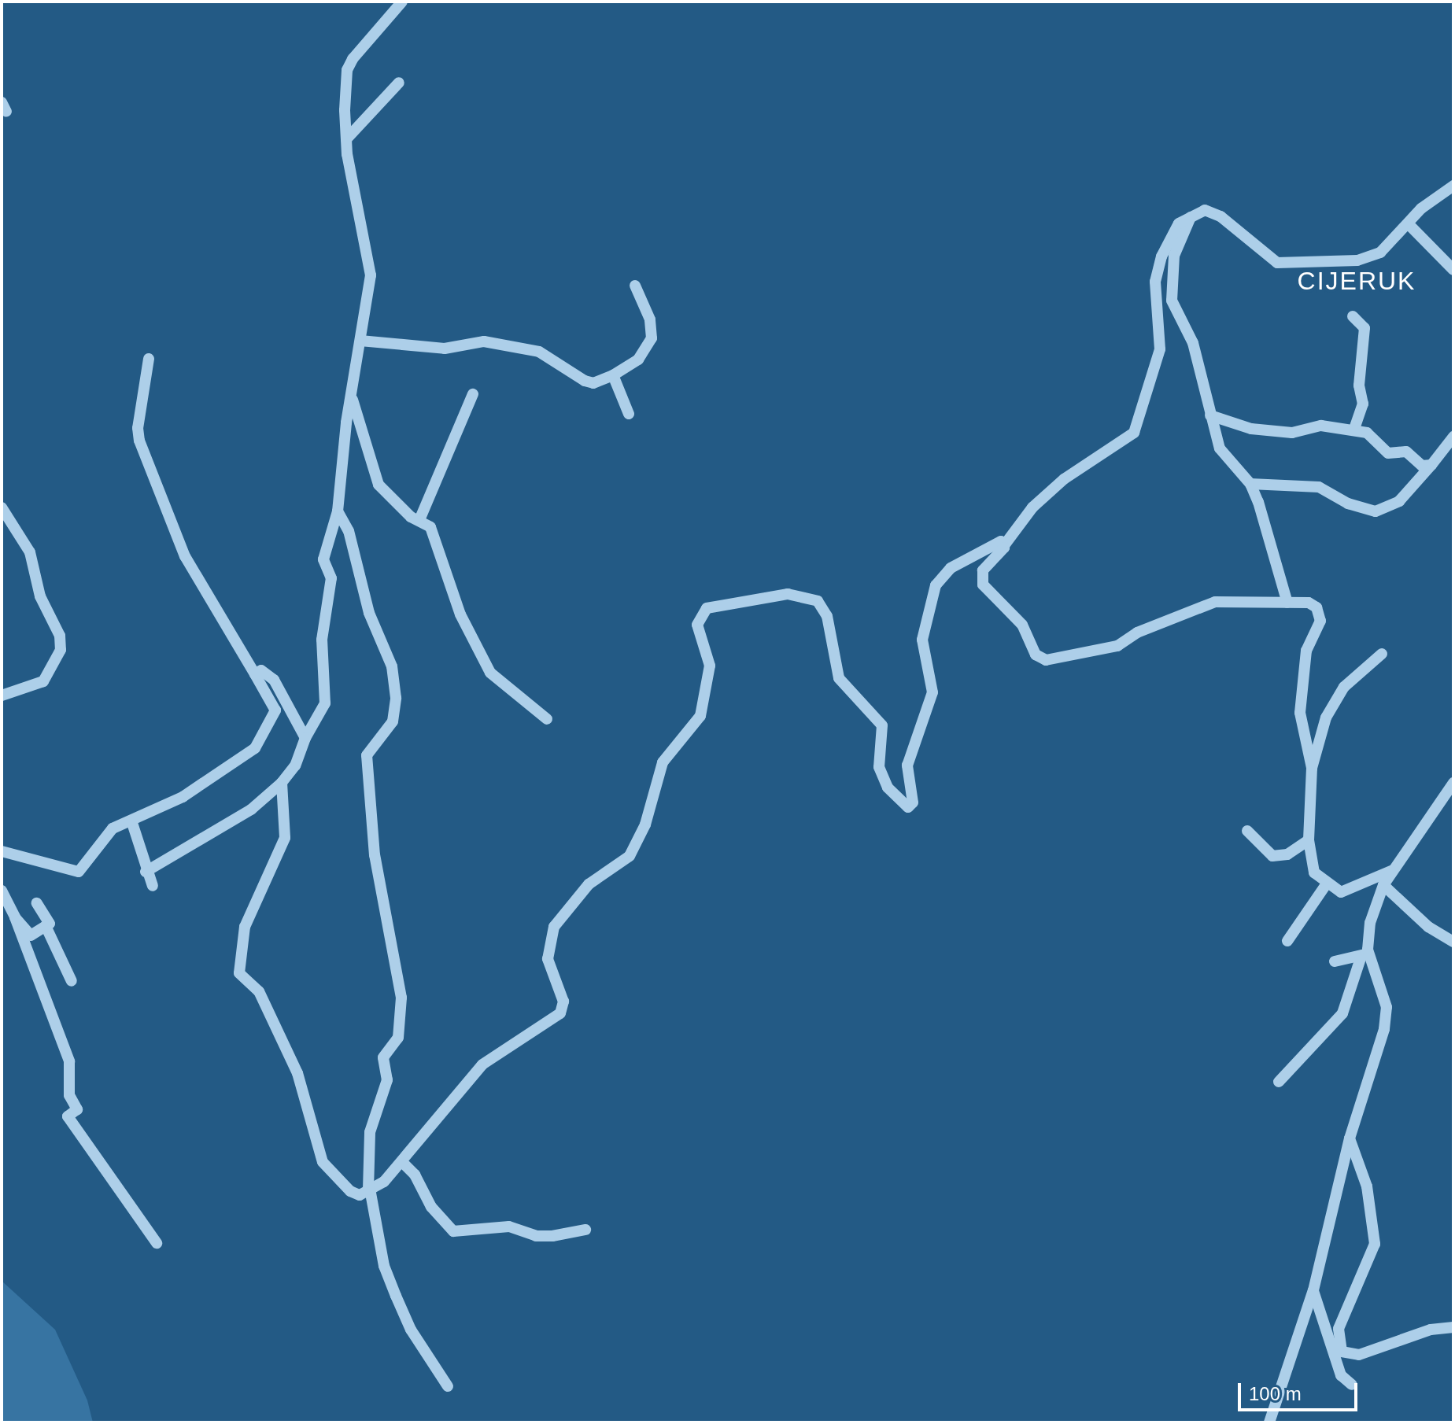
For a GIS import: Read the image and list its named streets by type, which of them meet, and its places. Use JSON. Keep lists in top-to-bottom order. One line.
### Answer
{"districts":["CIJERUK"],"scale_bar":"100 m"}
